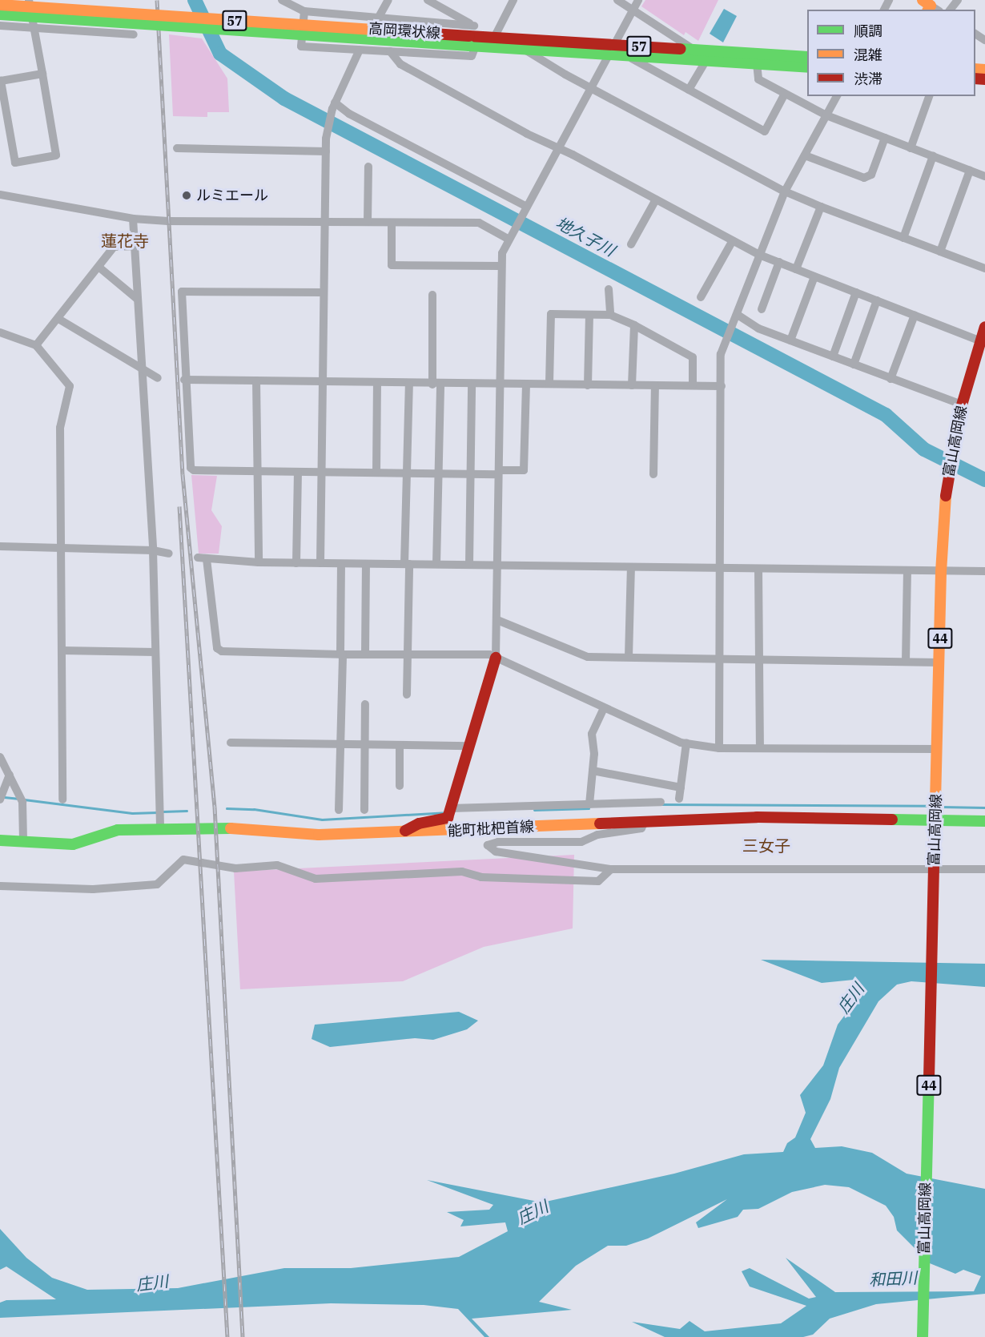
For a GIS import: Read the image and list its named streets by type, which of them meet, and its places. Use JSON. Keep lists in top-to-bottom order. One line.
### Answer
{"streets":{"main road":["57","高岡環状線","富山高岡線","44","能町枇杷首線"]},"crossings":[["富山高岡線","能町枇杷首線"]],"districts":["蓮花寺","三女子"],"water":["地久子川","庄川","和田川"],"places":["ルミエール"],"legend":["順調","混雑","渋滞"]}
